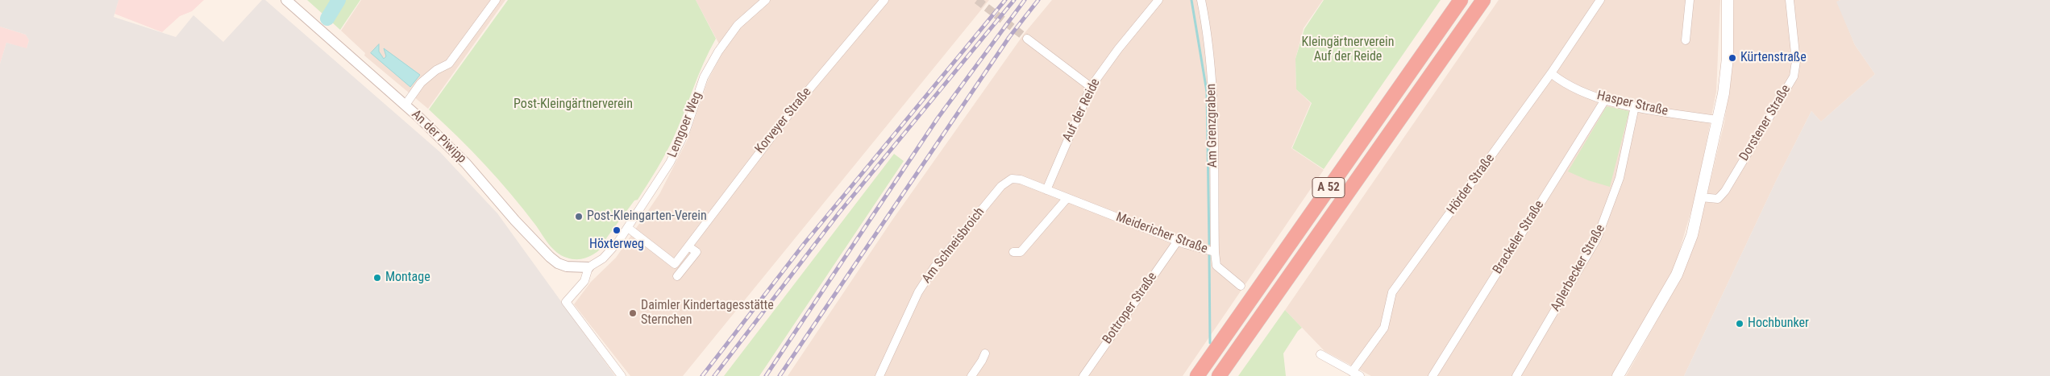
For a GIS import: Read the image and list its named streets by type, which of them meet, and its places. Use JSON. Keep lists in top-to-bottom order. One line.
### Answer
{"streets":{"highway":["A 52"],"street":["Hasper Straße","Auf der Reide","Korveyer Straße","Dorstener Straße","Lemgoer Weg","Am Grenzgraben","An der Piwipp","Hörder Straße","Meidericher Straße","Brackeler Straße","Am Schneisbroich","Aplerbecker Straße","Bottroper Straße"]},"crossings":[["Hasper Straße","Hörder Straße"],["Hasper Straße","Brackeler Straße"],["Hasper Straße","Aplerbecker Straße"],["Auf der Reide","Meidericher Straße"],["Auf der Reide","Am Schneisbroich"],["Lemgoer Weg","An der Piwipp"],["Am Grenzgraben","Meidericher Straße"],["Meidericher Straße","Am Schneisbroich"],["Meidericher Straße","Bottroper Straße"]],"parks":["Kleingärtnerverein Auf der Reide","Post-Kleingärtnerverein"],"places":["Kürtenstraße","Post-Kleingarten-Verein","Höxterweg","Montage","Daimler Kindertagesstätte Sternchen","Hochbunker"]}
